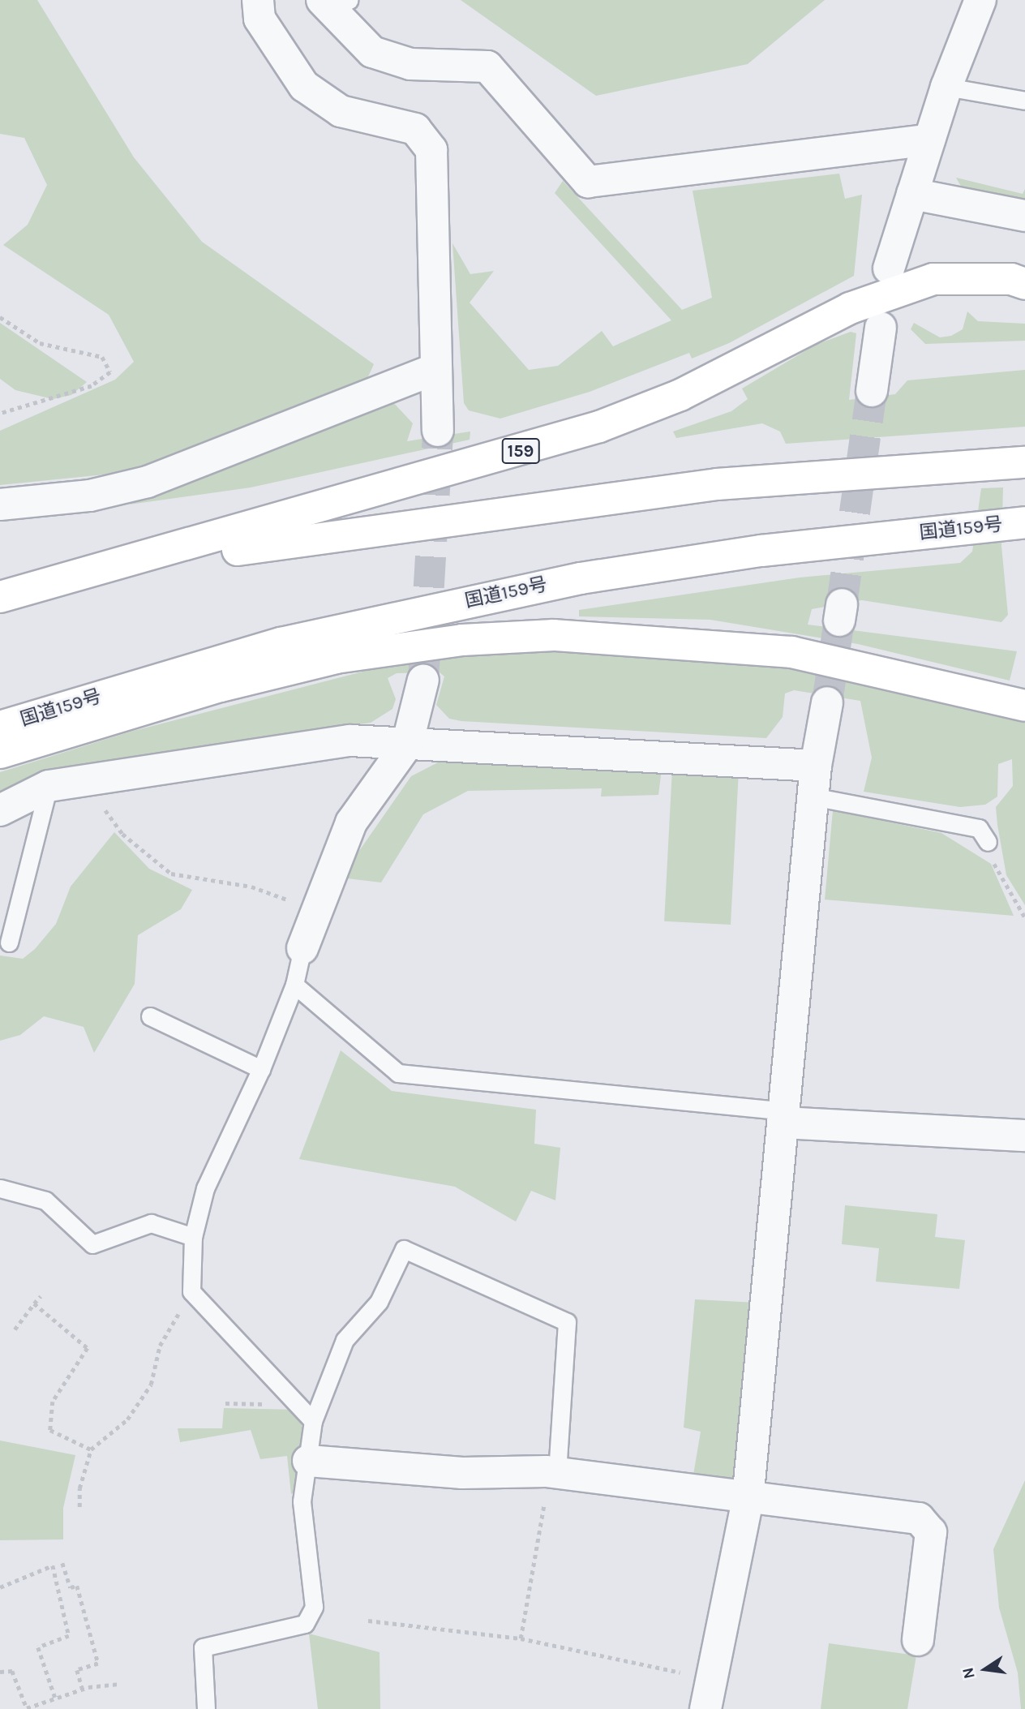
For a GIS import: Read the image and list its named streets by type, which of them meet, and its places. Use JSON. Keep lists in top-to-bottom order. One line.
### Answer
{"streets":{"highway":["159","国道159号"]},"north":"left"}
